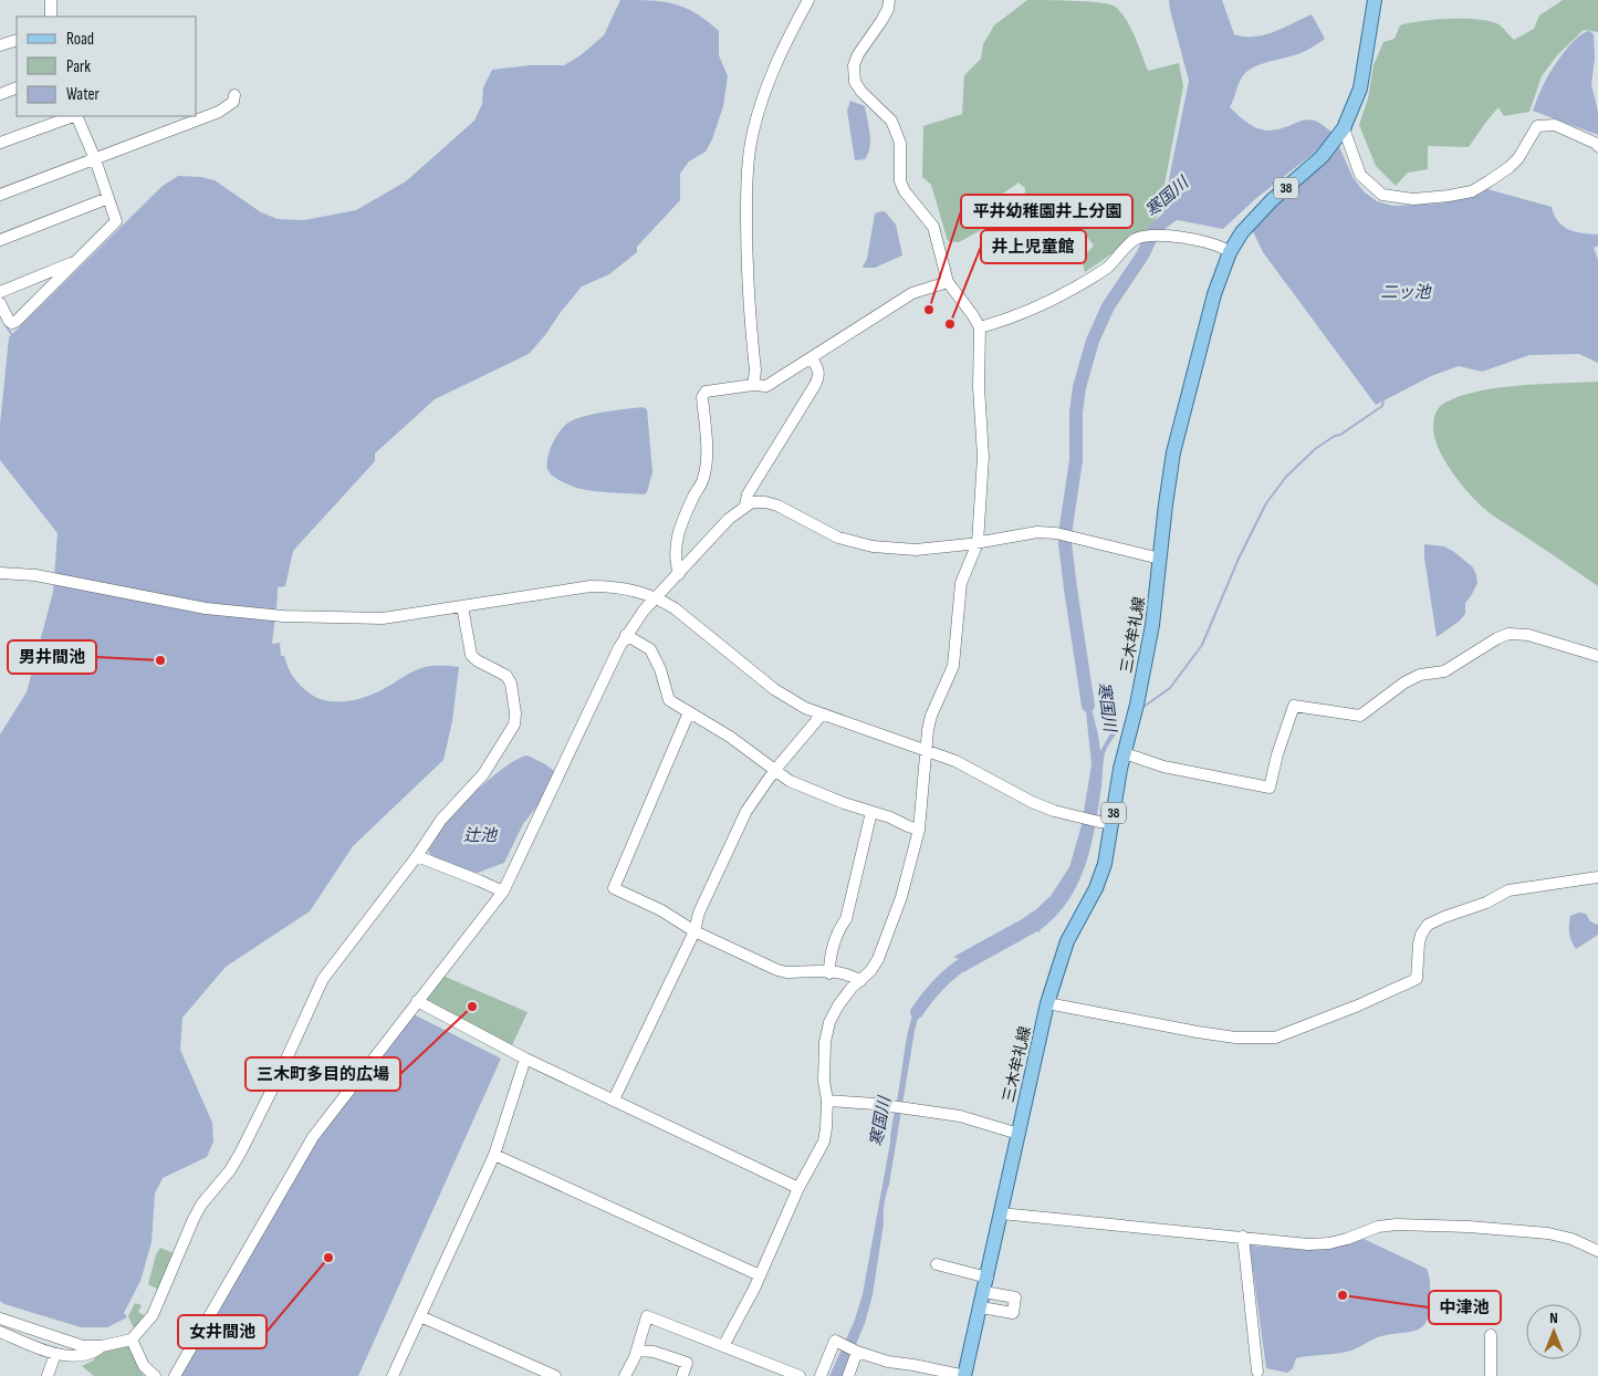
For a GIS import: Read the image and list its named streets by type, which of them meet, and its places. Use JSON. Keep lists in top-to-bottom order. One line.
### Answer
{"streets":{"main road":["38","三木牟礼線"]},"water":["寒国川","二ッ池","辻池"],"places":["平井幼稚園井上分園","井上児童館","男井間池","三木町多目的広場","女井間池","中津池"],"legend":["Road","Park","Water"],"north":"top"}
